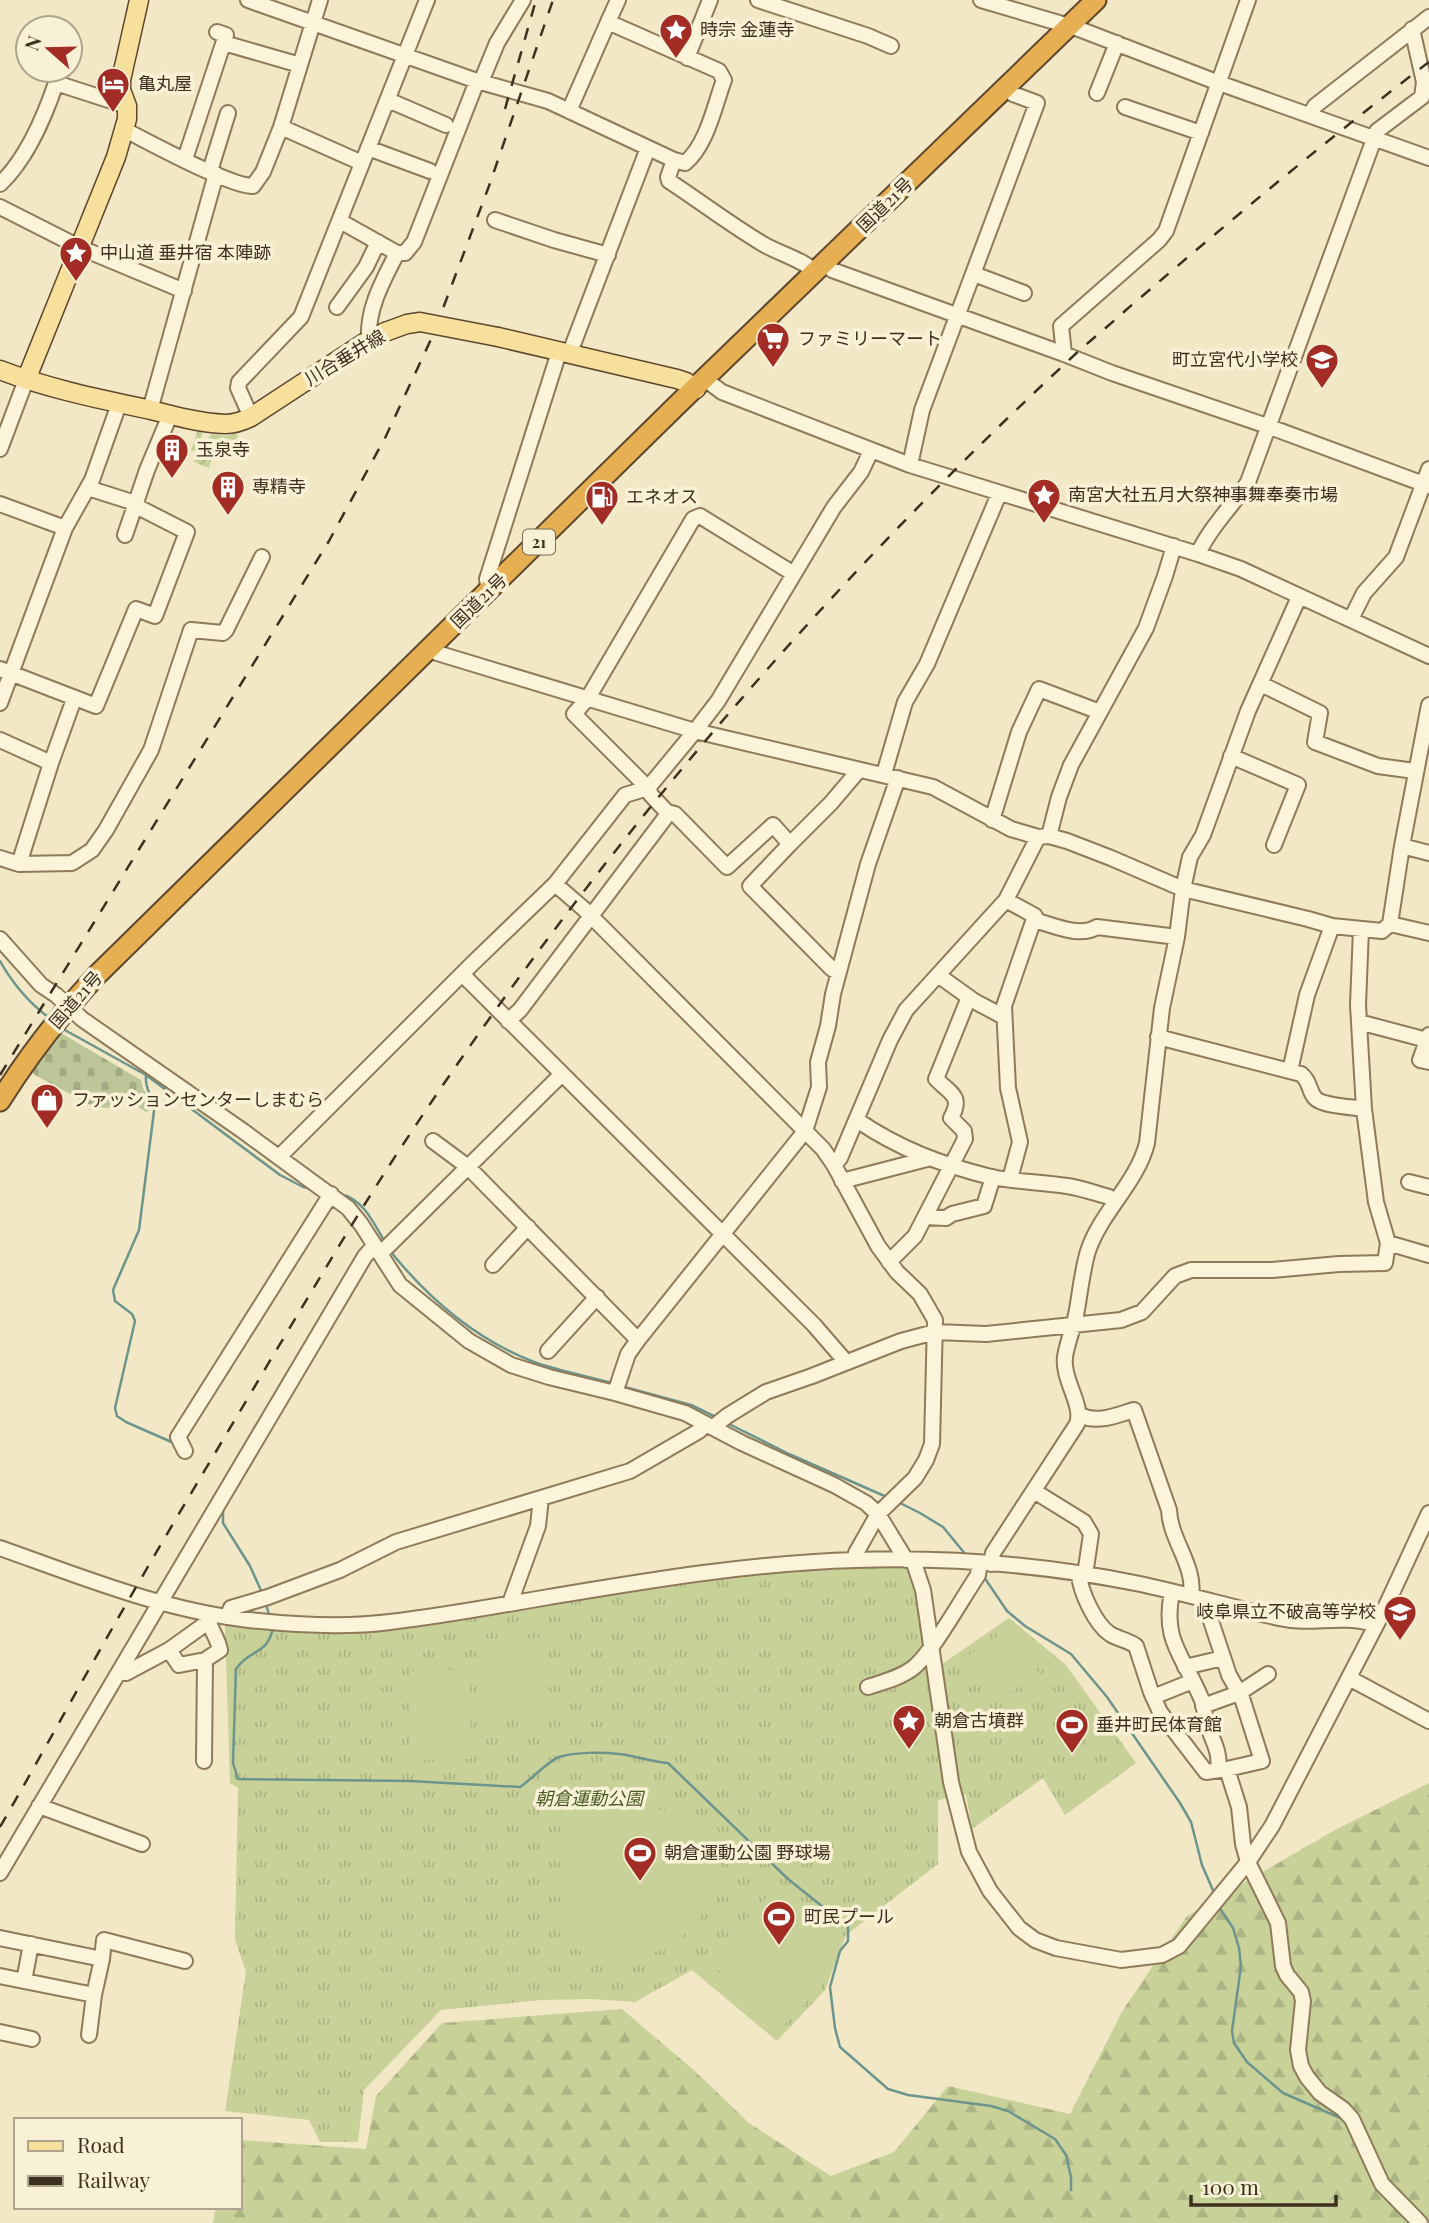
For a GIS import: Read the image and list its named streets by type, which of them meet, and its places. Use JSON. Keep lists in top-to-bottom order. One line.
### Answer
{"streets":{"highway":["国道21号","21"],"main road":["川合垂井線"]},"crossings":[["国道21号","川合垂井線"]],"parks":["朝倉運動公園"],"places":{"place":["時宗 金蓮寺","中山道 垂井宿 本陣跡","南宮大社五月大祭神事舞奉奏市場","朝倉古墳群"],"hotel":["亀丸屋"],"supermarket":["ファミリーマート"],"school or university":["町立宮代小学校","岐阜県立不破高等学校"],"building":["玉泉寺","専精寺"],"fuel station":["エネオス"],"shop":["ファッションセンターしまむら"],"sports":["垂井町民体育館","朝倉運動公園 野球場","町民プール"]},"legend":["Road","Railway"],"scale_bar":"100 m","north":"left"}
